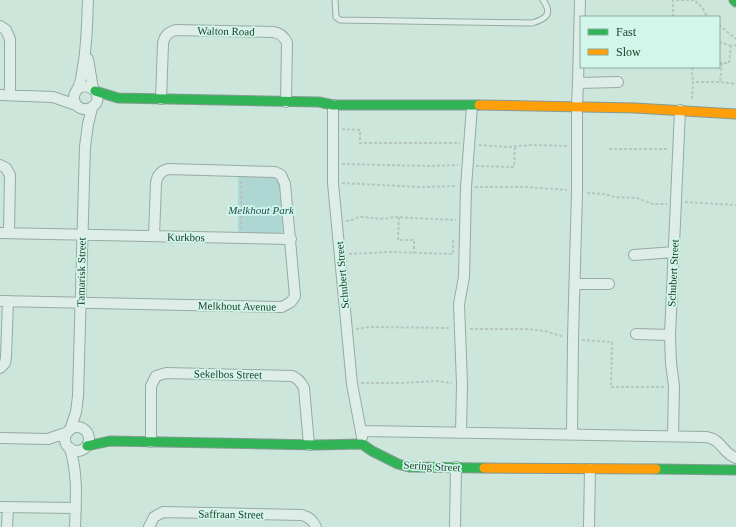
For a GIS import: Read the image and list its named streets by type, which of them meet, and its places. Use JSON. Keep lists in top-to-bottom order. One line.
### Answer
{"streets":{"street":["Walton Road","Kurkbos","Tamarisk Street","Schubert Street","Melkhout Avenue","Sekelbos Street","Sering Street","Saffraan Street"]},"crossings":[["Kurkbos","Tamarisk Street"],["Kurkbos","Melkhout Avenue"],["Tamarisk Street","Melkhout Avenue"],["Schubert Street","Sering Street"]],"parks":["Melkhout Park"],"legend":["Fast","Slow"]}
